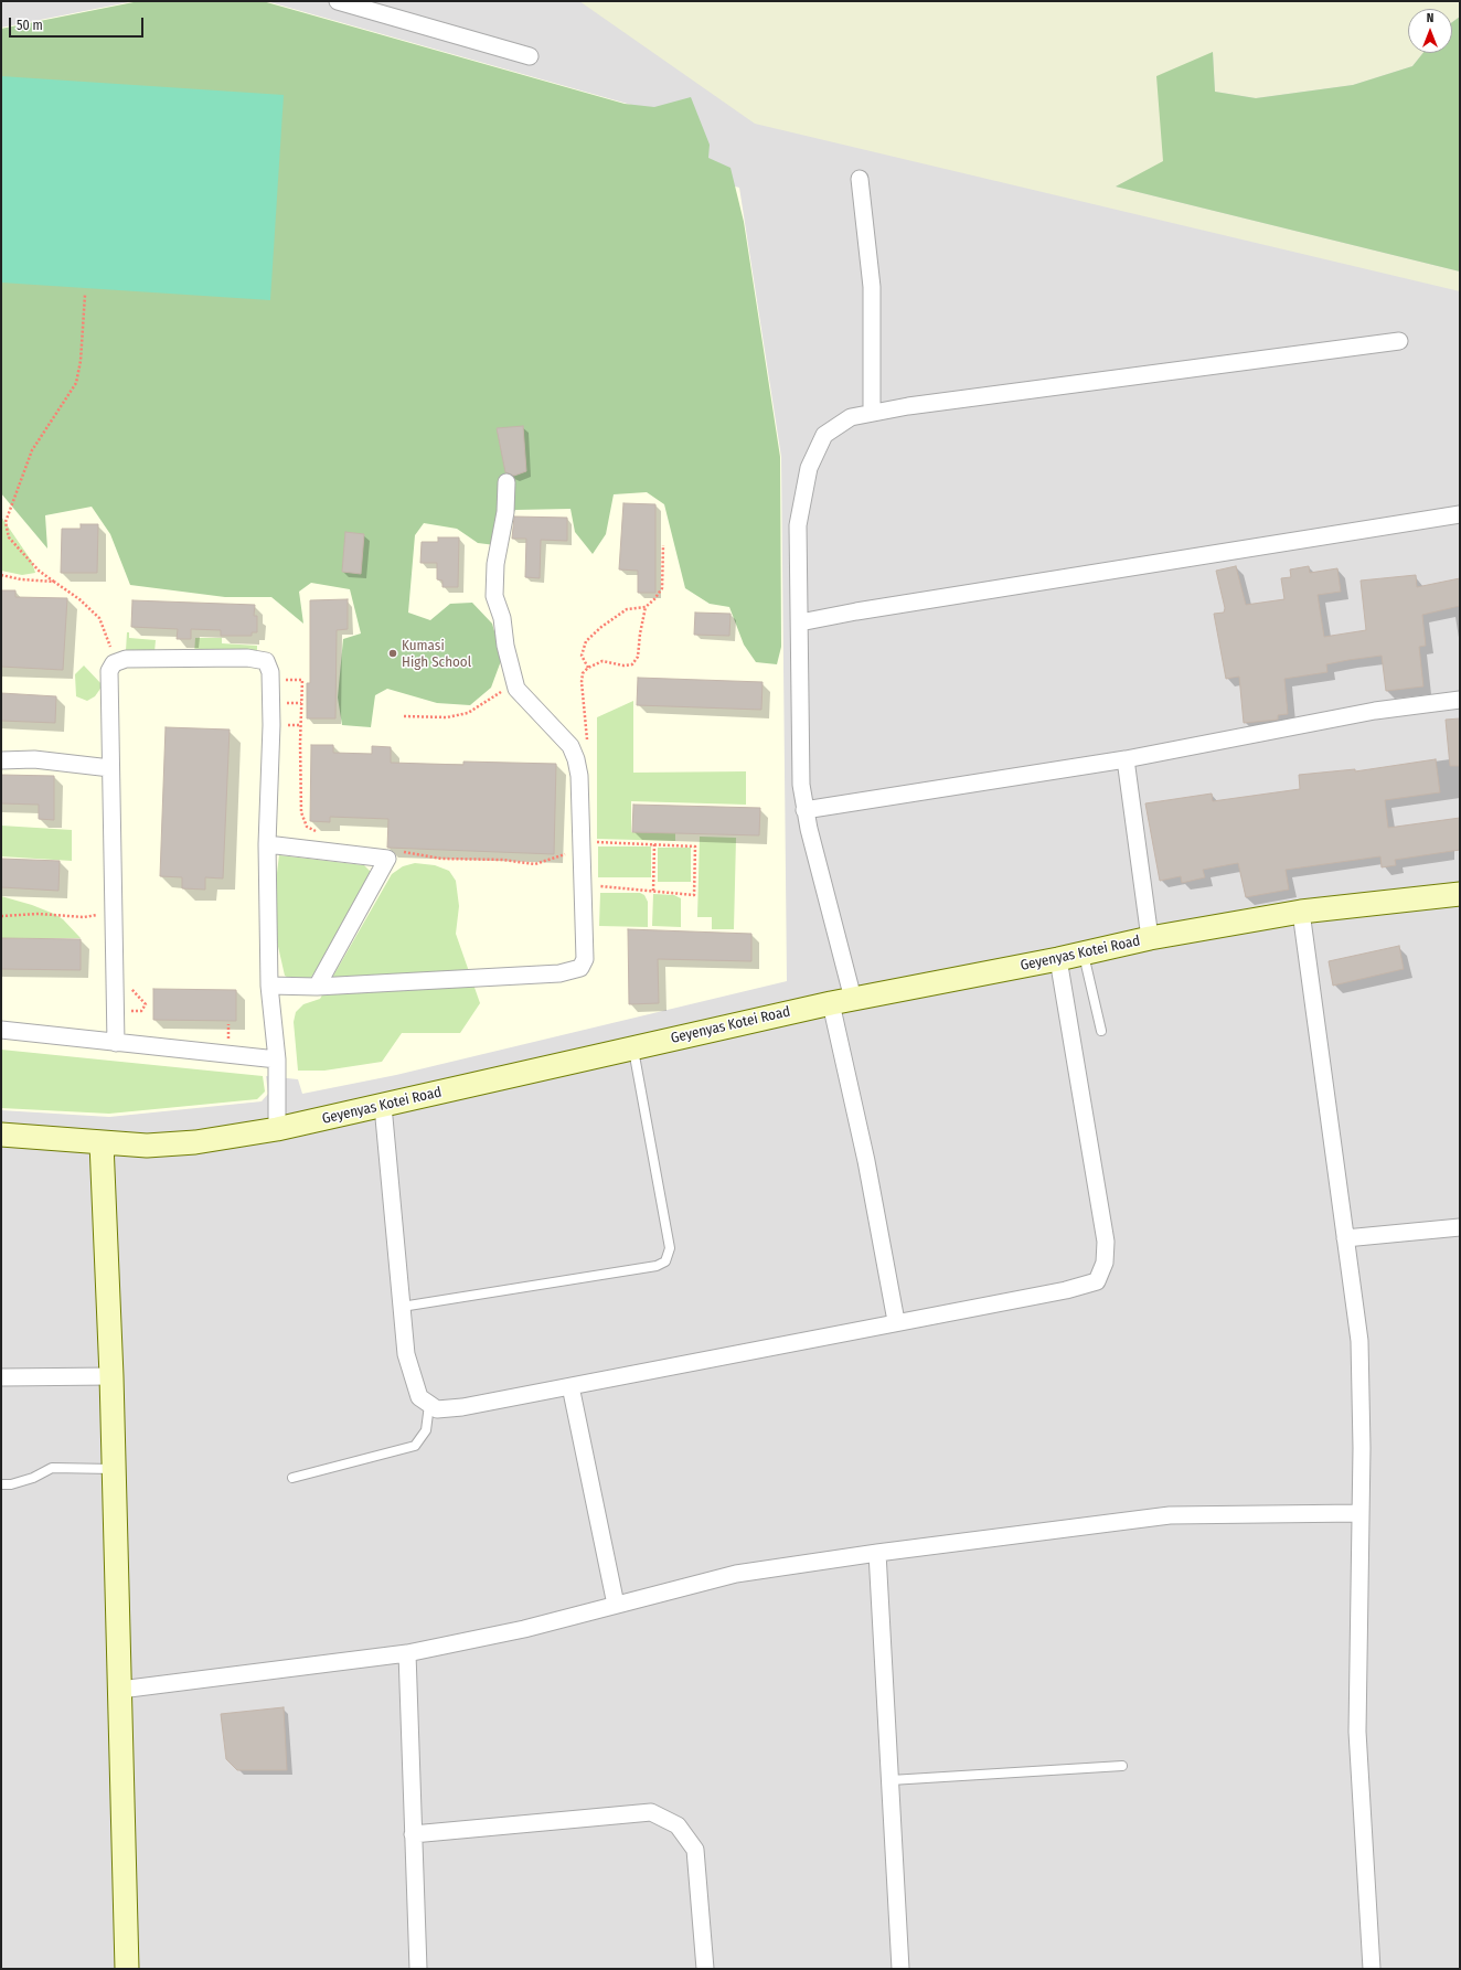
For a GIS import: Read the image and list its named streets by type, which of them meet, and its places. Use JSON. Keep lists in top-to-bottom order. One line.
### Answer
{"streets":{"street":["Geyenyas Kotei Road"]},"places":["Kumasi High School"],"scale_bar":"50 m","north":"top"}
